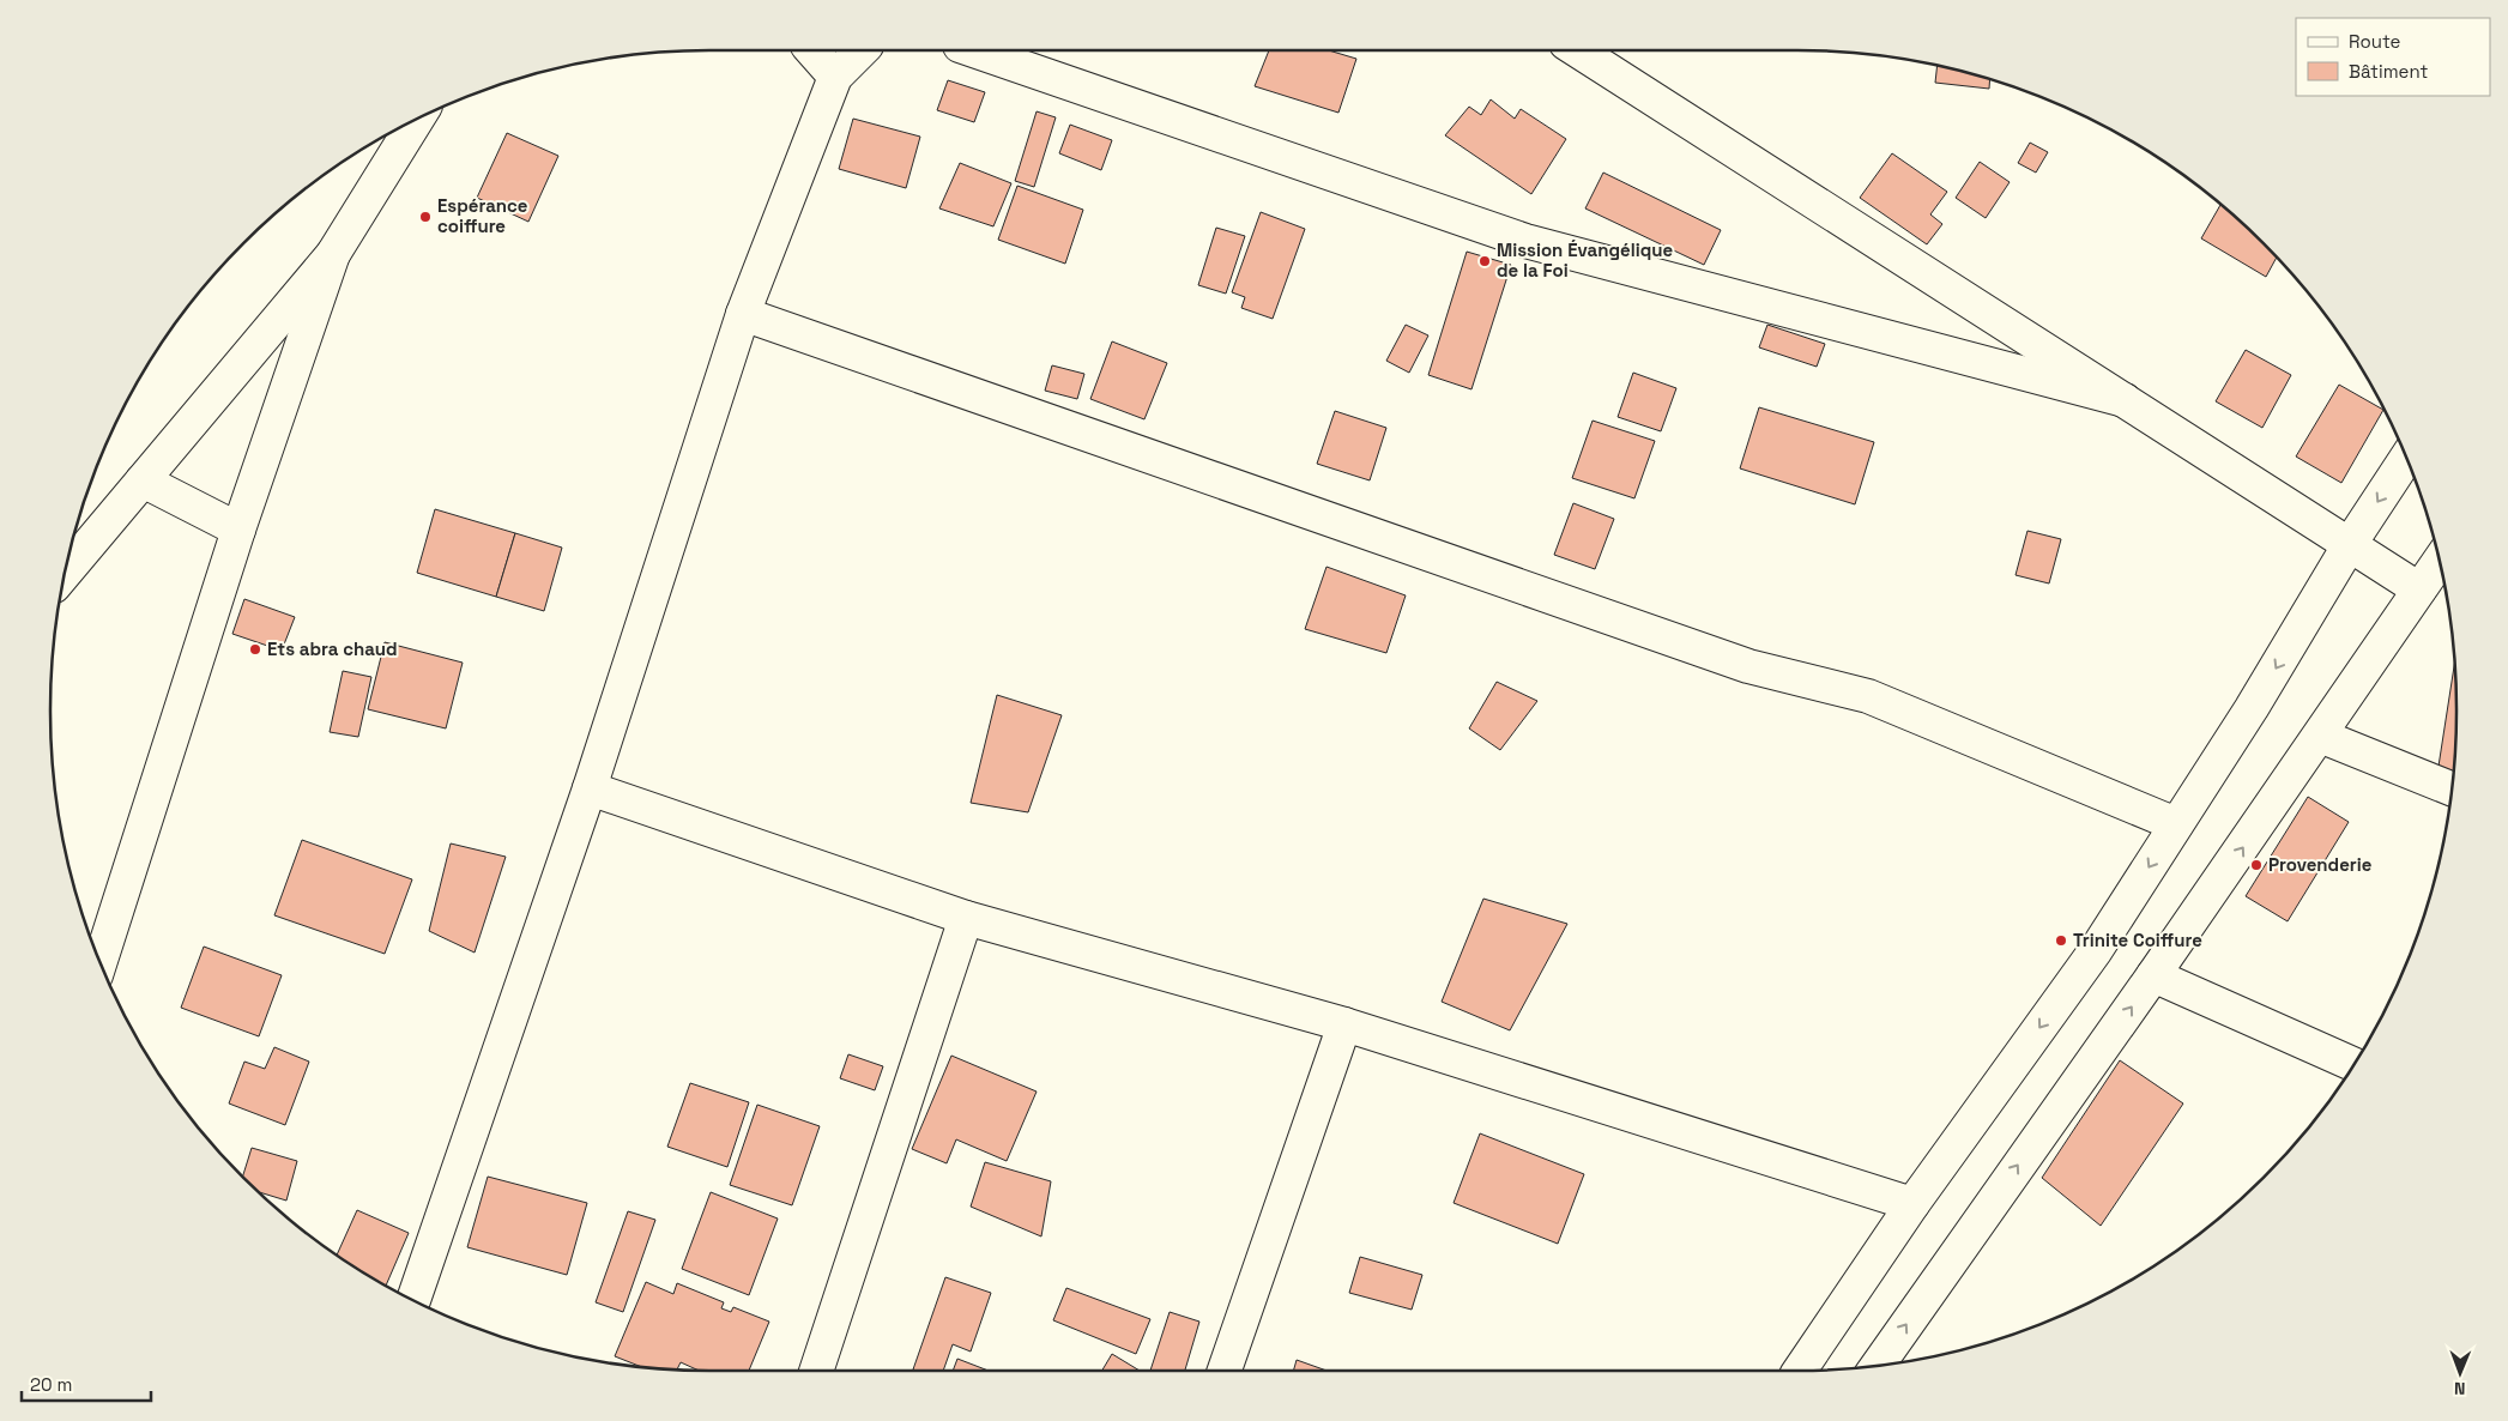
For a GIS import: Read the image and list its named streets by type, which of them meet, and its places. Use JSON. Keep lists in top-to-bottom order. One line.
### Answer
{"places":["Espérance coiffure","Mission Évangélique de la Foi","Ets abra chaud","Provenderie","Trinite Coiffure"],"legend":["Route","Bâtiment"],"scale_bar":"20 m","north":"bottom"}
